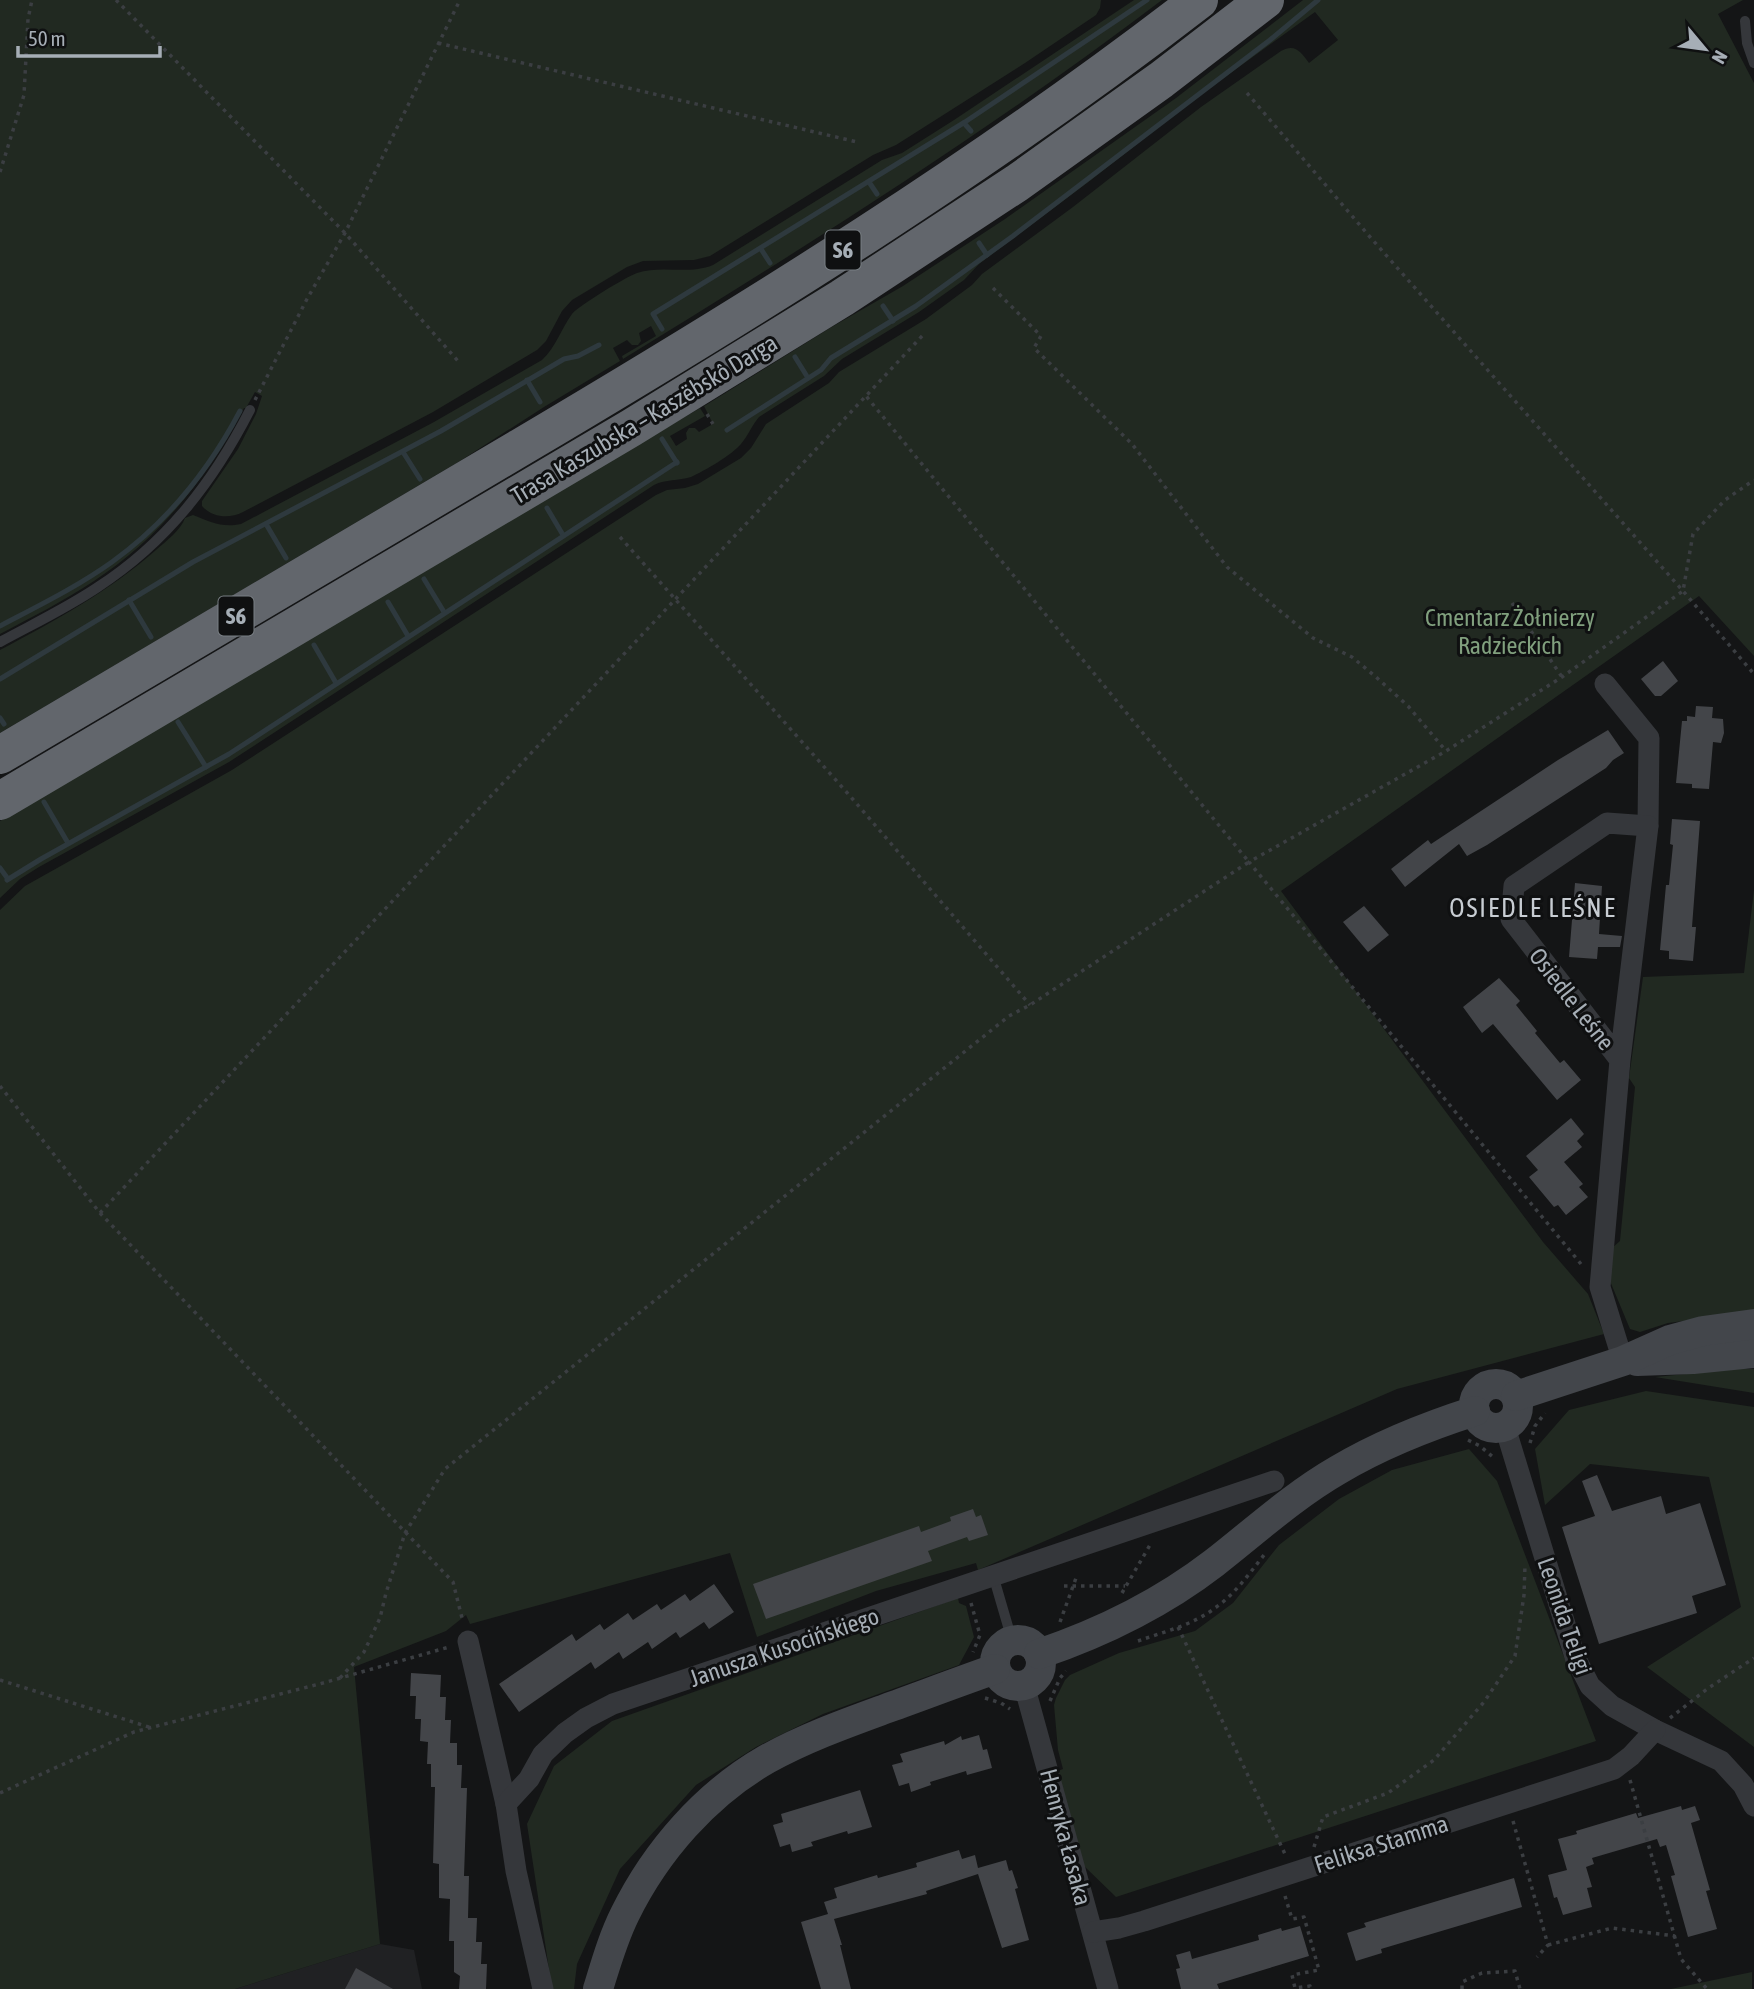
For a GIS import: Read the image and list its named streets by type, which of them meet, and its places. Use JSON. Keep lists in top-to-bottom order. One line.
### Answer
{"streets":{"highway":["S6","Trasa Kaszubska – Kaszëbskô Darga"],"street":["Osiedle Leśne","Leonida Teligi","Janusza Kusocińskiego","Henryka Łasaka","Feliksa Stamma"]},"crossings":[["Leonida Teligi","Feliksa Stamma"],["Henryka Łasaka","Feliksa Stamma"]],"districts":["OSIEDLE LEŚNE"],"parks":["Cmentarz Żołnierzy Radzieckich"],"scale_bar":"50 m","north":"bottom right"}
